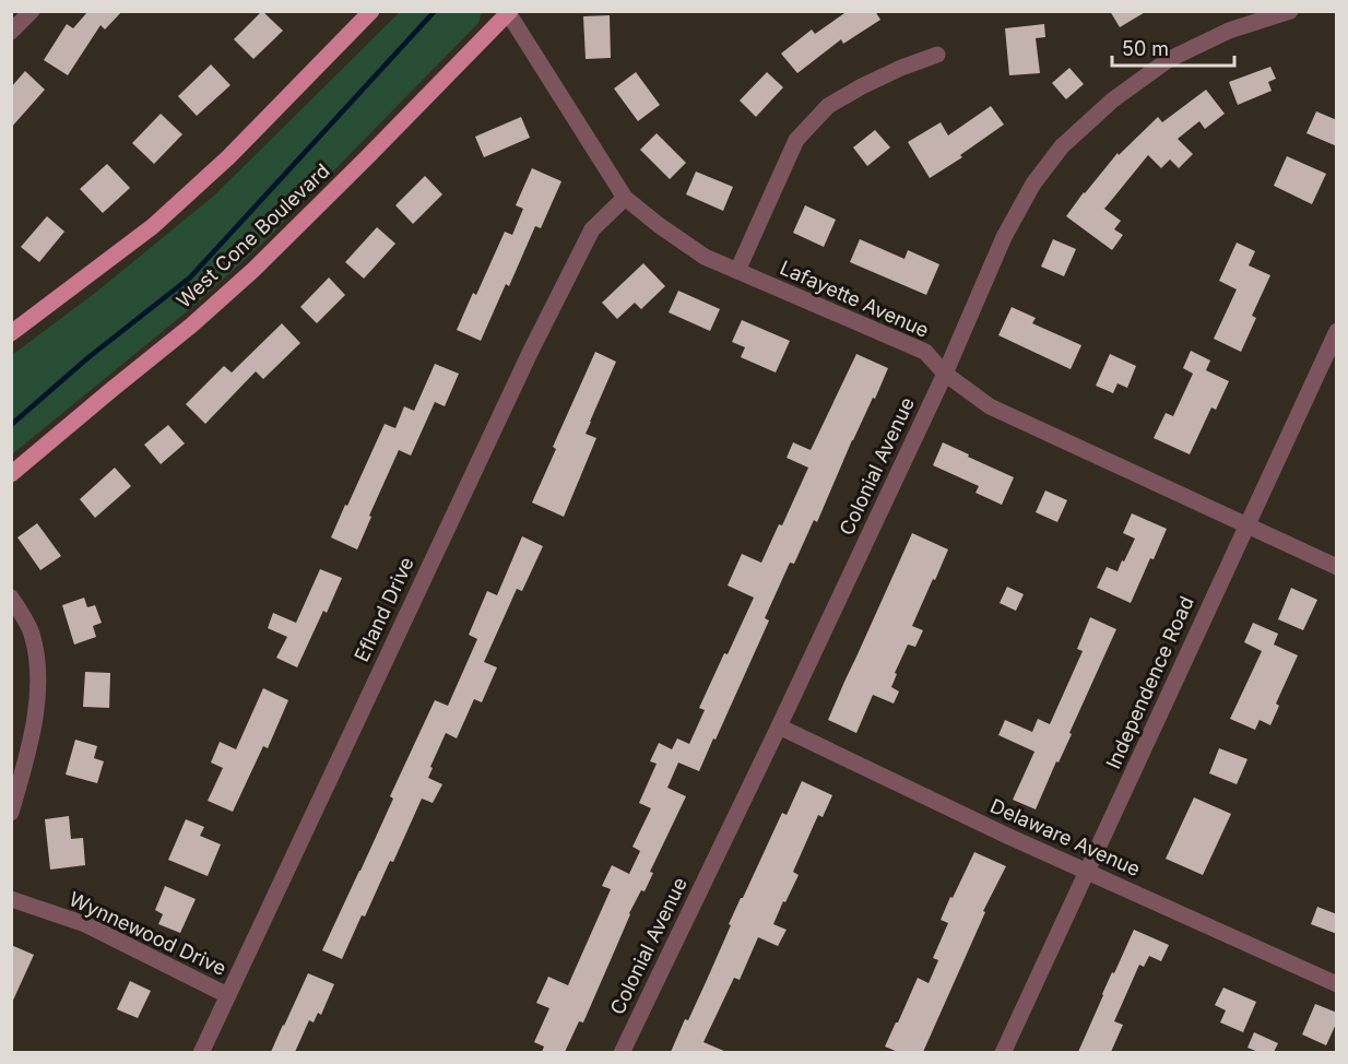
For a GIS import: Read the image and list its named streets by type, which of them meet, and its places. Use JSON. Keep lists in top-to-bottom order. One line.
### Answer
{"streets":{"main road":["West Cone Boulevard"],"street":["Lafayette Avenue","Colonial Avenue","Efland Drive","Independence Road","Delaware Avenue","Wynnewood Drive"]},"crossings":[["West Cone Boulevard","Lafayette Avenue"],["Lafayette Avenue","Colonial Avenue"],["Lafayette Avenue","Efland Drive"],["Lafayette Avenue","Independence Road"],["Colonial Avenue","Delaware Avenue"],["Efland Drive","Wynnewood Drive"],["Independence Road","Delaware Avenue"]],"scale_bar":"50 m"}
